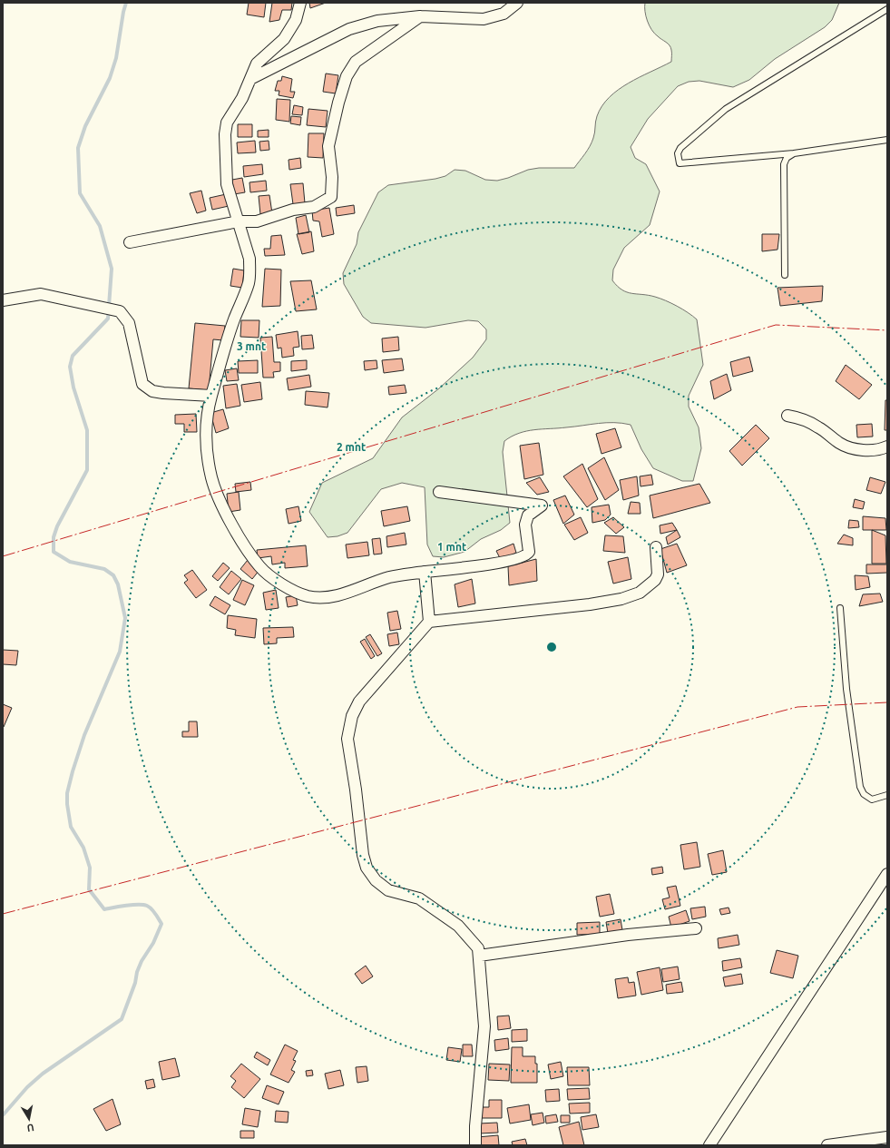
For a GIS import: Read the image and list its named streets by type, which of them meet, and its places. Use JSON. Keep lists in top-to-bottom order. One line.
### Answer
{"north":"bottom","rings":["3 mnt","2 mnt","1 mnt"]}
